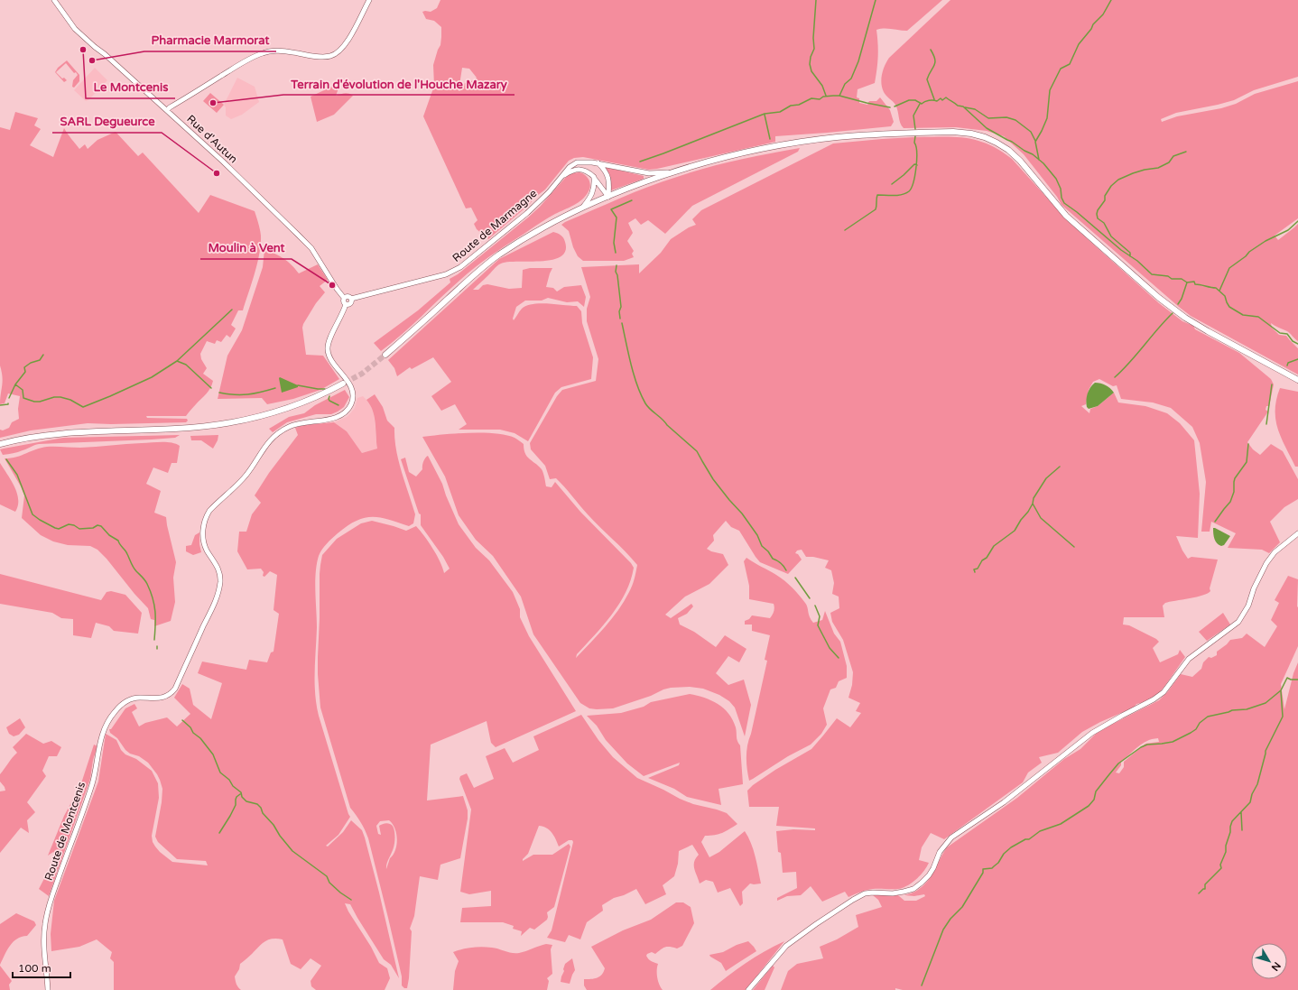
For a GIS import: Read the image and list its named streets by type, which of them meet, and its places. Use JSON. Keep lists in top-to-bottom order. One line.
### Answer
{"streets":{"main road":["Rue d'Autun","Route de Marmagne","Route de Montcenis"]},"crossings":[["Rue d'Autun","Route de Marmagne"],["Rue d'Autun","Route de Montcenis"],["Route de Marmagne","Route de Montcenis"]],"places":["Le Montcenis","Pharmacie Marmorat","Terrain d'évolution de l'Houche Mazary","SARL Degueurce","Moulin à Vent"],"scale_bar":"100 m","north":"bottom right"}
